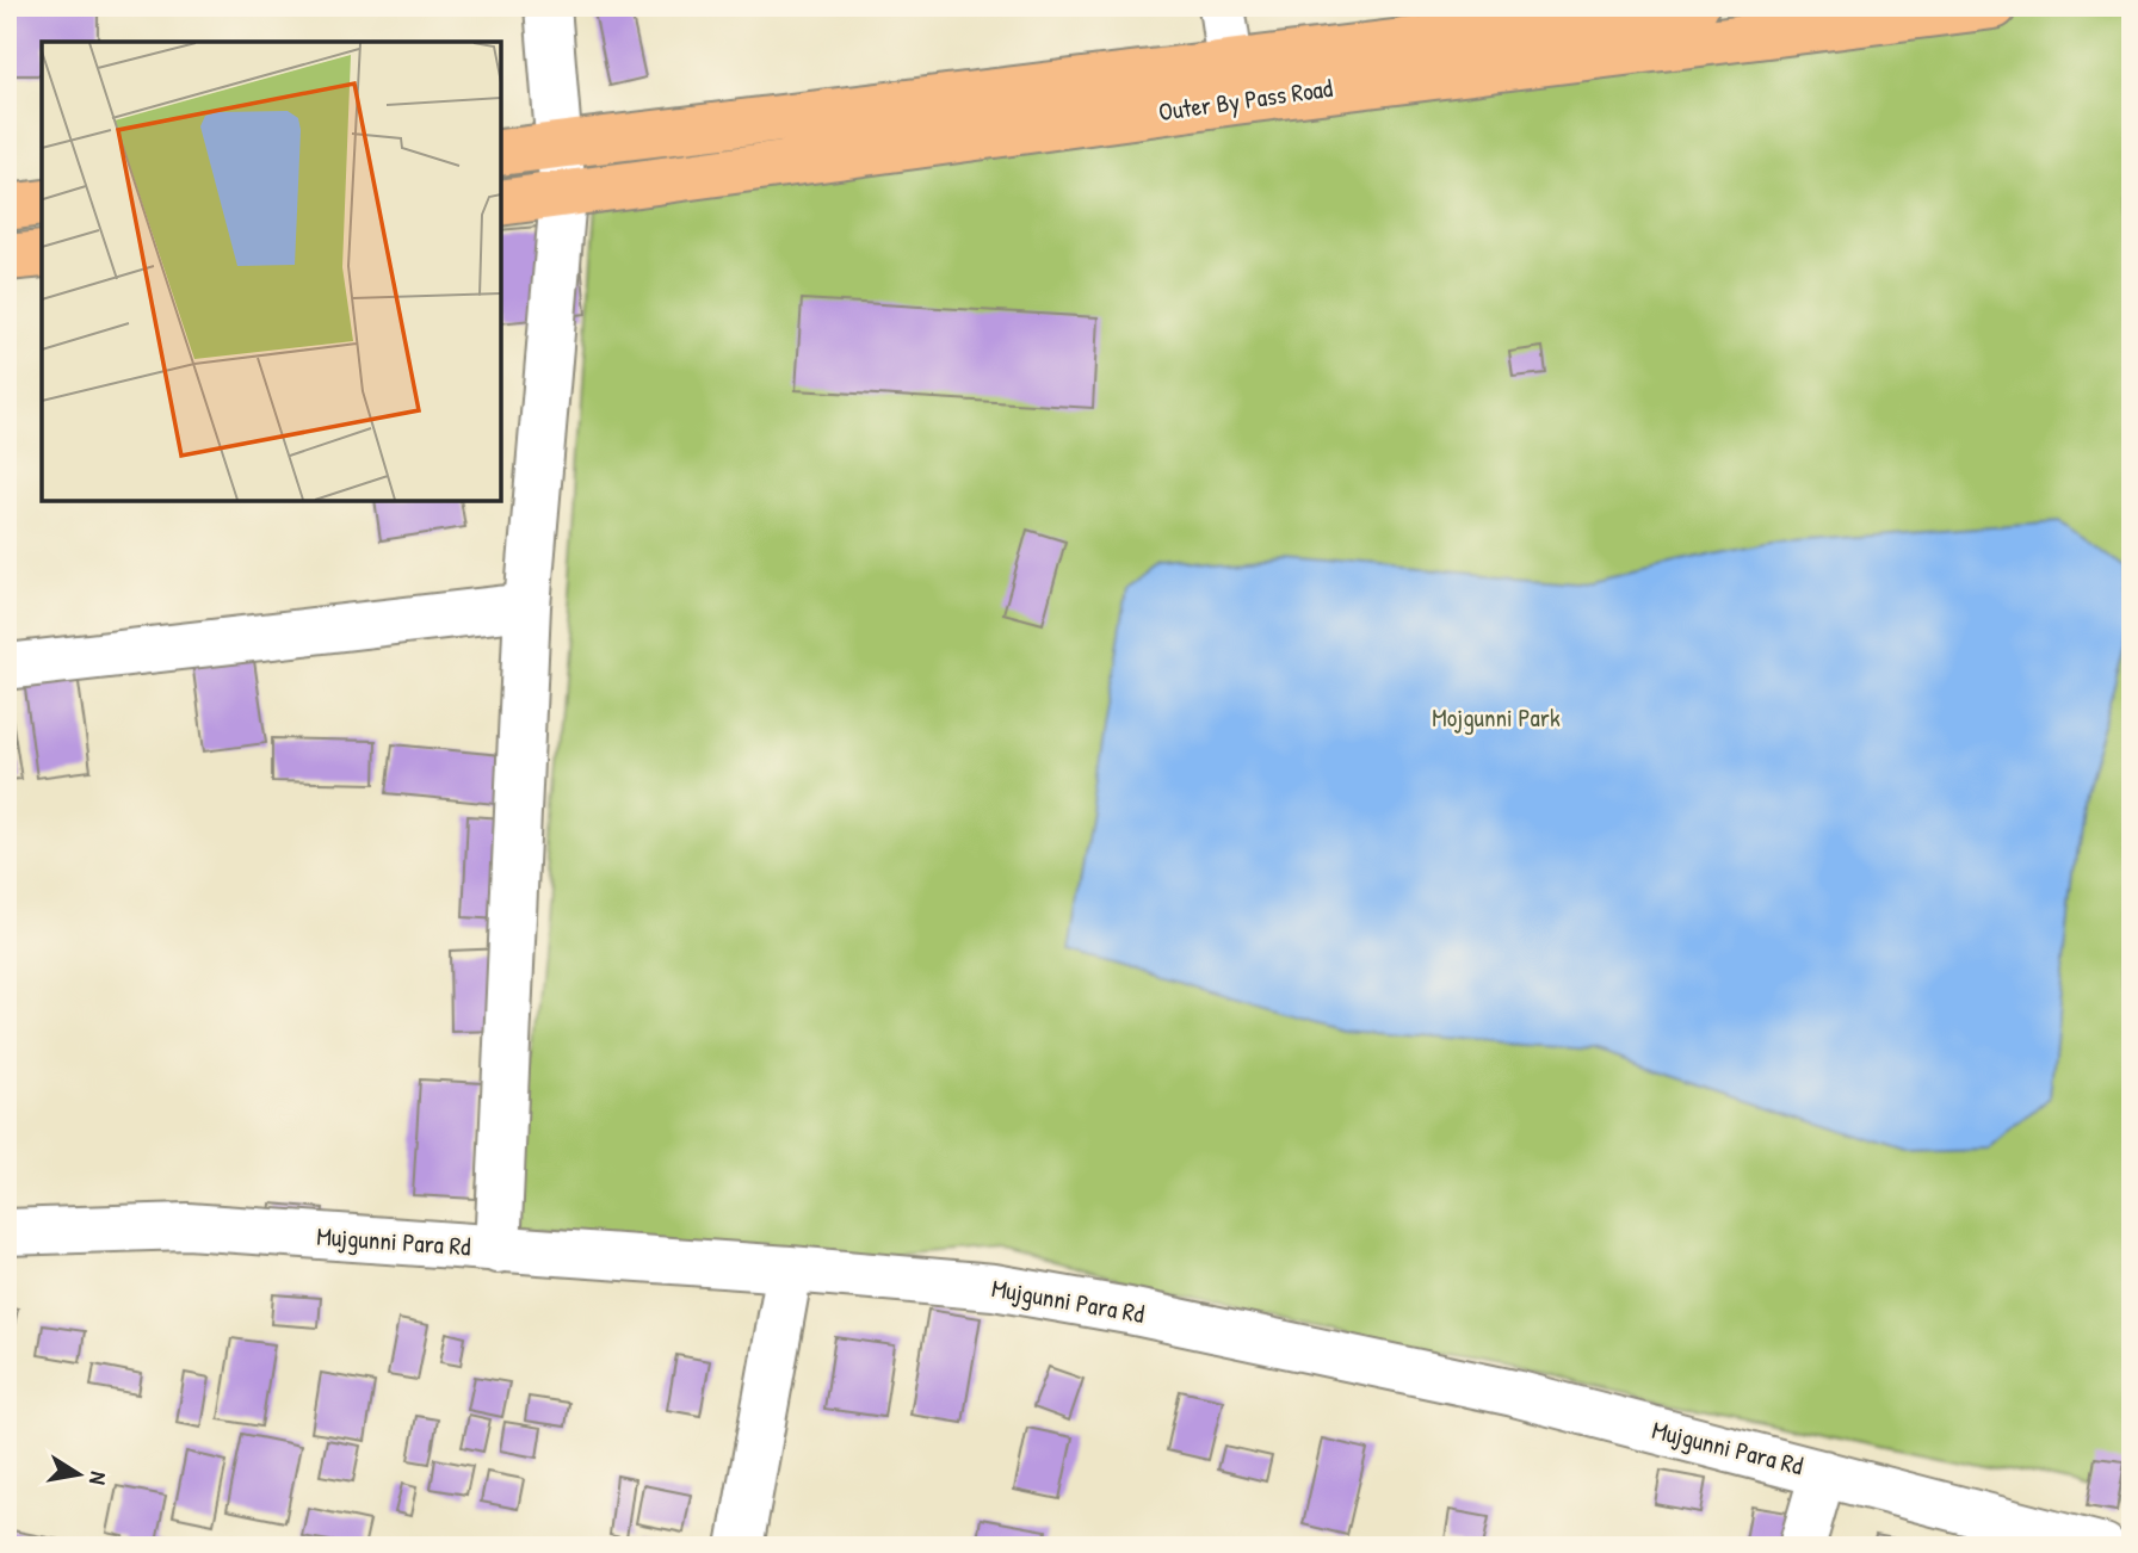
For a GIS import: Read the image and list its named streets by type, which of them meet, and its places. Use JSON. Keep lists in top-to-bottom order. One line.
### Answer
{"streets":{"main road":["Outer By Pass Road"],"street":["Mujgunni Para Rd"]},"parks":["Mojgunni Park"],"north":"right"}
